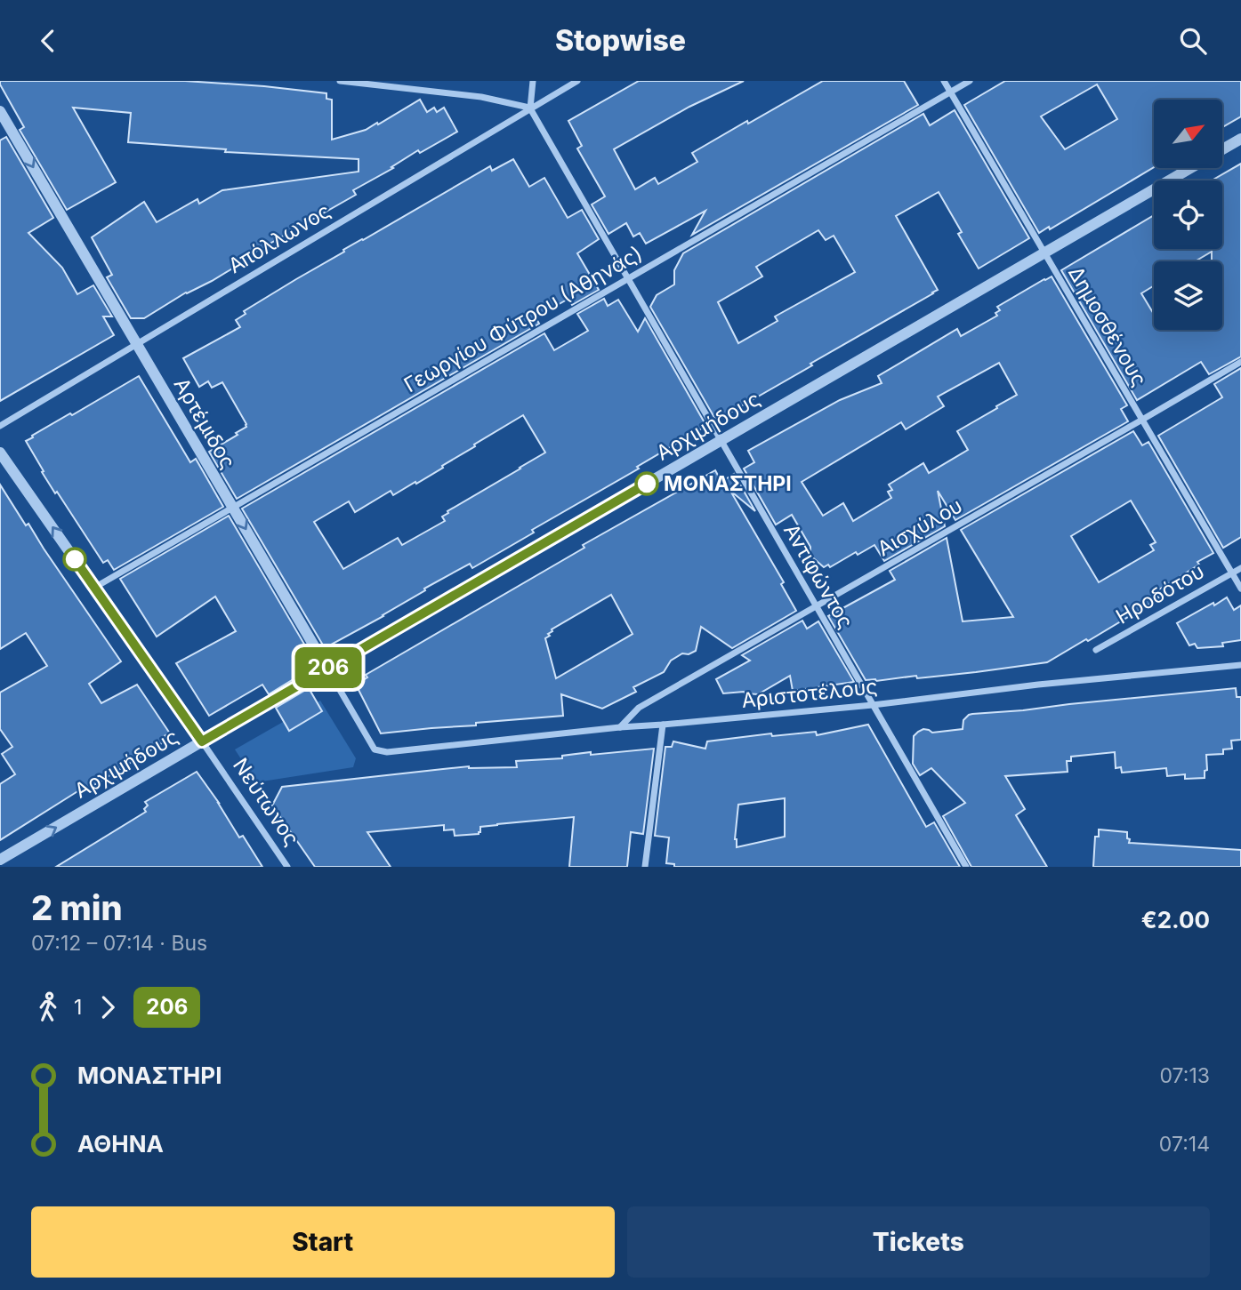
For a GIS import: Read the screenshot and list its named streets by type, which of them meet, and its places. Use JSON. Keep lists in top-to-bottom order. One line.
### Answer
{"streets":{"street":["Απόλλωνος","Γεωργίου Φύτρου (Αθηνάς)","Δημοσθένους","Αρτέμιδος","Αρχιμήδους","Αισχύλου","Αντιφώντος","Ηροδότου","Αριστοτέλους","Νεύτωνος"]},"crossings":[["Απόλλωνος","Αρτέμιδος"],["Απόλλωνος","Αντιφώντος"],["Γεωργίου Φύτρου (Αθηνάς)","Δημοσθένους"],["Γεωργίου Φύτρου (Αθηνάς)","Αρτέμιδος"],["Γεωργίου Φύτρου (Αθηνάς)","Αντιφώντος"],["Γεωργίου Φύτρου (Αθηνάς)","Νεύτωνος"],["Δημοσθένους","Αρχιμήδους"],["Δημοσθένους","Αισχύλου"],["Δημοσθένους","Ηροδότου"],["Αρτέμιδος","Αρχιμήδους"],["Αρτέμιδος","Αριστοτέλους"],["Αρχιμήδους","Αντιφώντος"],["Αρχιμήδους","Νεύτωνος"],["Αισχύλου","Αντιφώντος"],["Αισχύλου","Αριστοτέλους"],["Αντιφώντος","Αριστοτέλους"]],"one_way":["Αρτέμιδος"],"places":["ΜΟΝΑΣΤΗΡΙ"],"lines":["bus line 206"],"north":"top right","page":{"header":"Stopwise","on_map":"206","heading":["2 min","07:12 – 07:14 · Bus","€2.00"],"legs":["1","206"],"list":[{"name":"ΜΟΝΑΣΤΗΡΙ","value":"07:13"},{"name":"ΑΘΗΝΑ","value":"07:14"}],"buttons":["Start","Tickets"]}}
